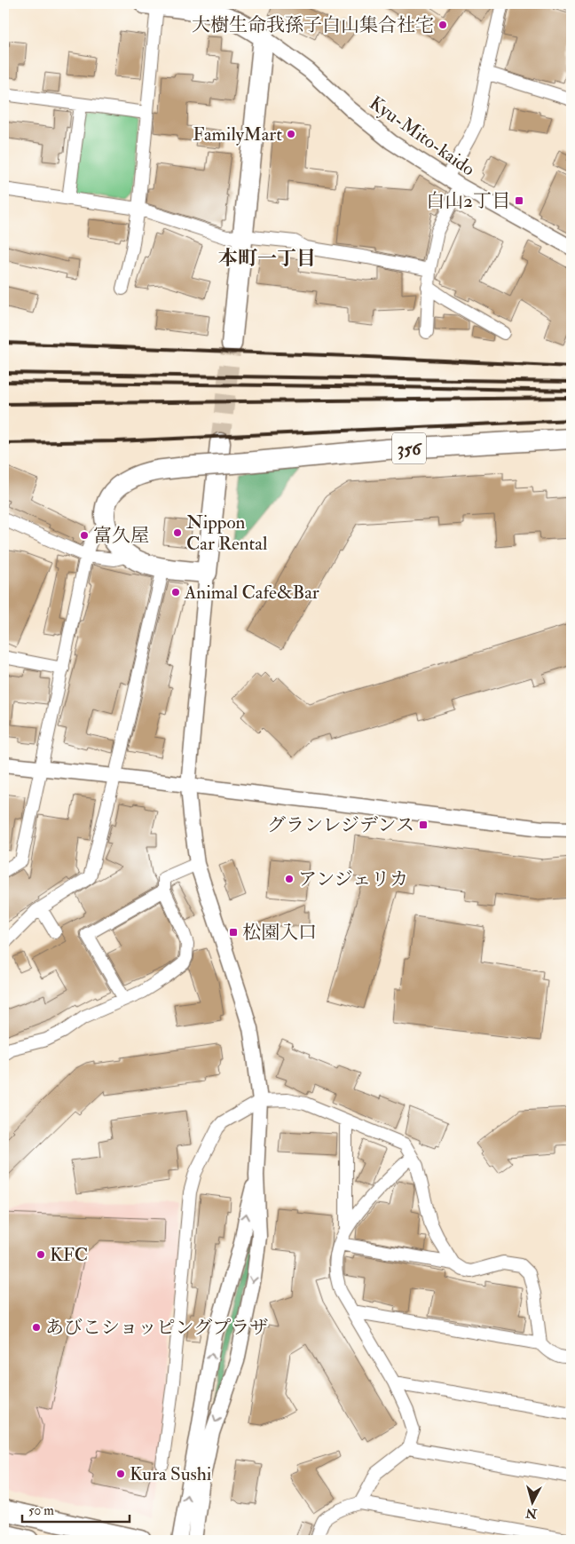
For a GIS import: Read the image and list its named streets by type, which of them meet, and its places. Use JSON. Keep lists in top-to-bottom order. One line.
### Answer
{"streets":{"highway":["356"],"street":["Kyu-Mito-kaido"]},"districts":["本町一丁目"],"places":{"other":["大樹生命我孫子白山集合社宅","FamilyMart","Nippon Car Rental","富久屋","Animal Cafe&Bar","アンジェリカ","KFC","あびこショッピングプラザ","Kura Sushi"],"transit":["白山2丁目","グランレジデンス","松園入口"]},"scale_bar":"50 m","north":"bottom"}
